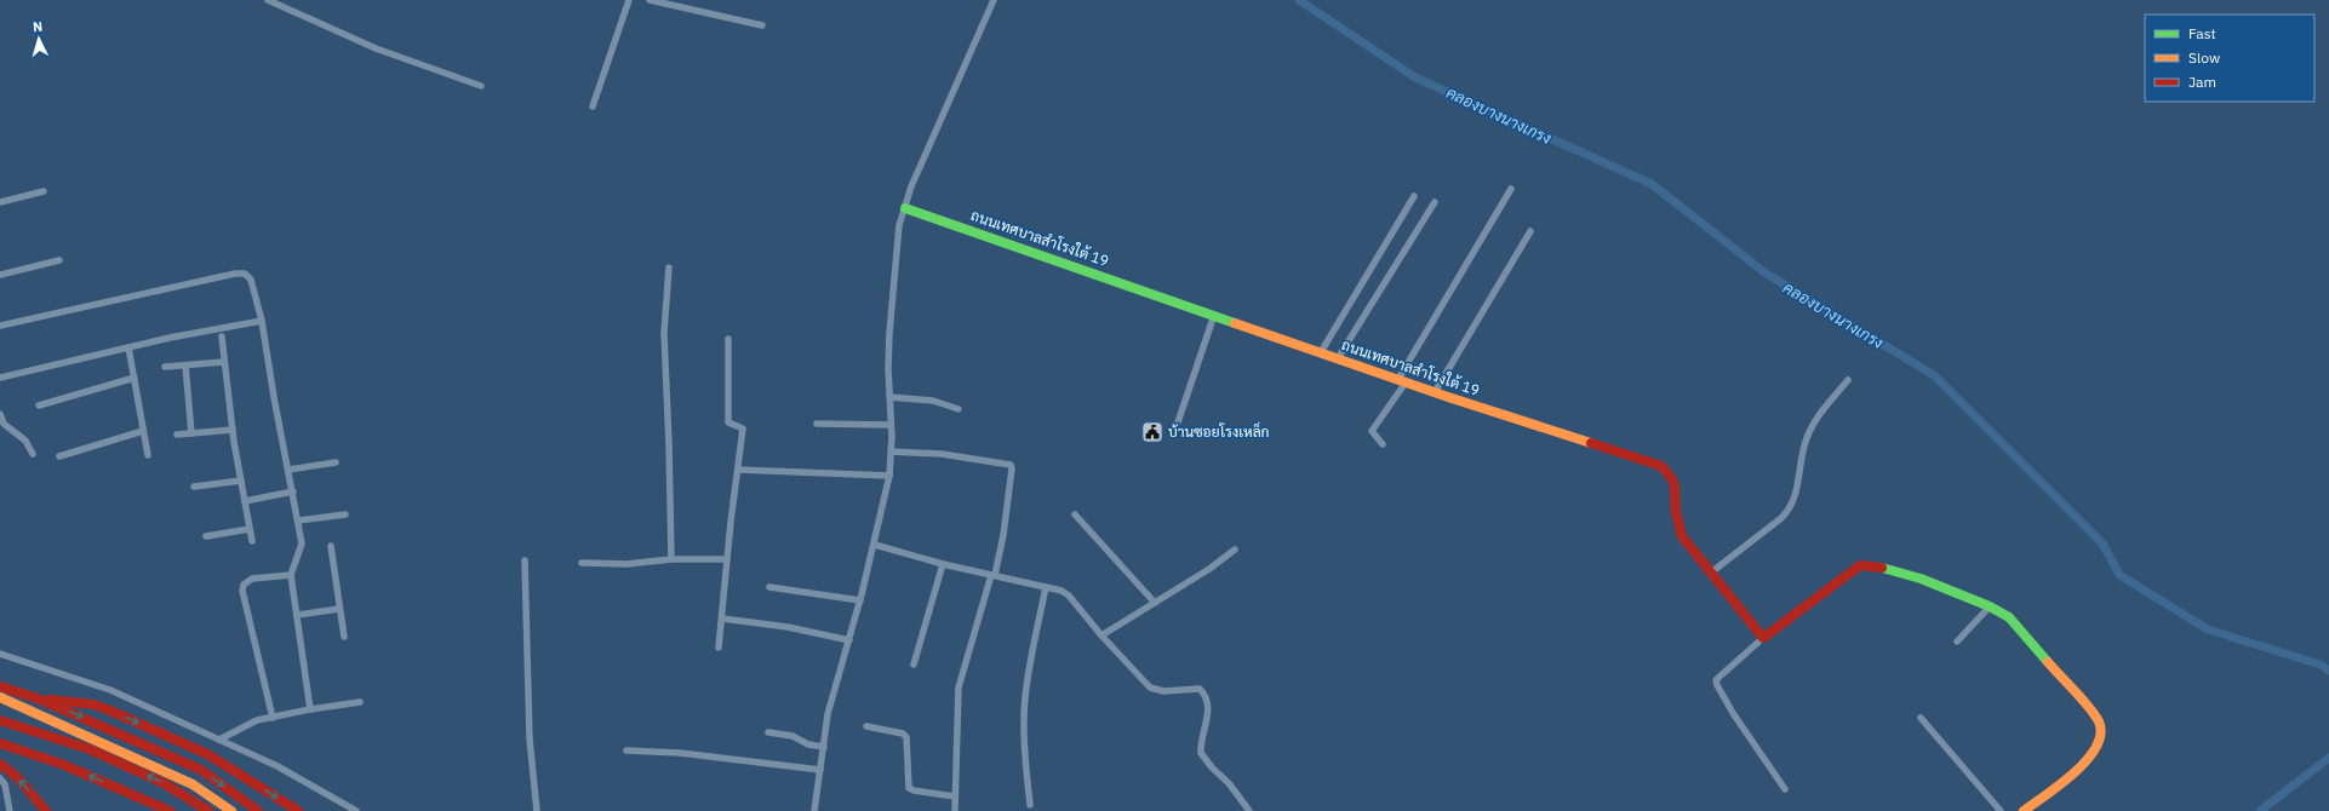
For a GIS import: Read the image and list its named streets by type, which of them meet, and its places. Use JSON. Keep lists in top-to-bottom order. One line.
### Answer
{"streets":{"main road":["ถนนเทศบาลสำโรงใต้ 19"]},"water":["คลองบางนางเกรง"],"places":{"public building":["บ้านซอยโรงเหล็ก"]},"legend":["Fast","Slow","Jam"],"north":"top"}
